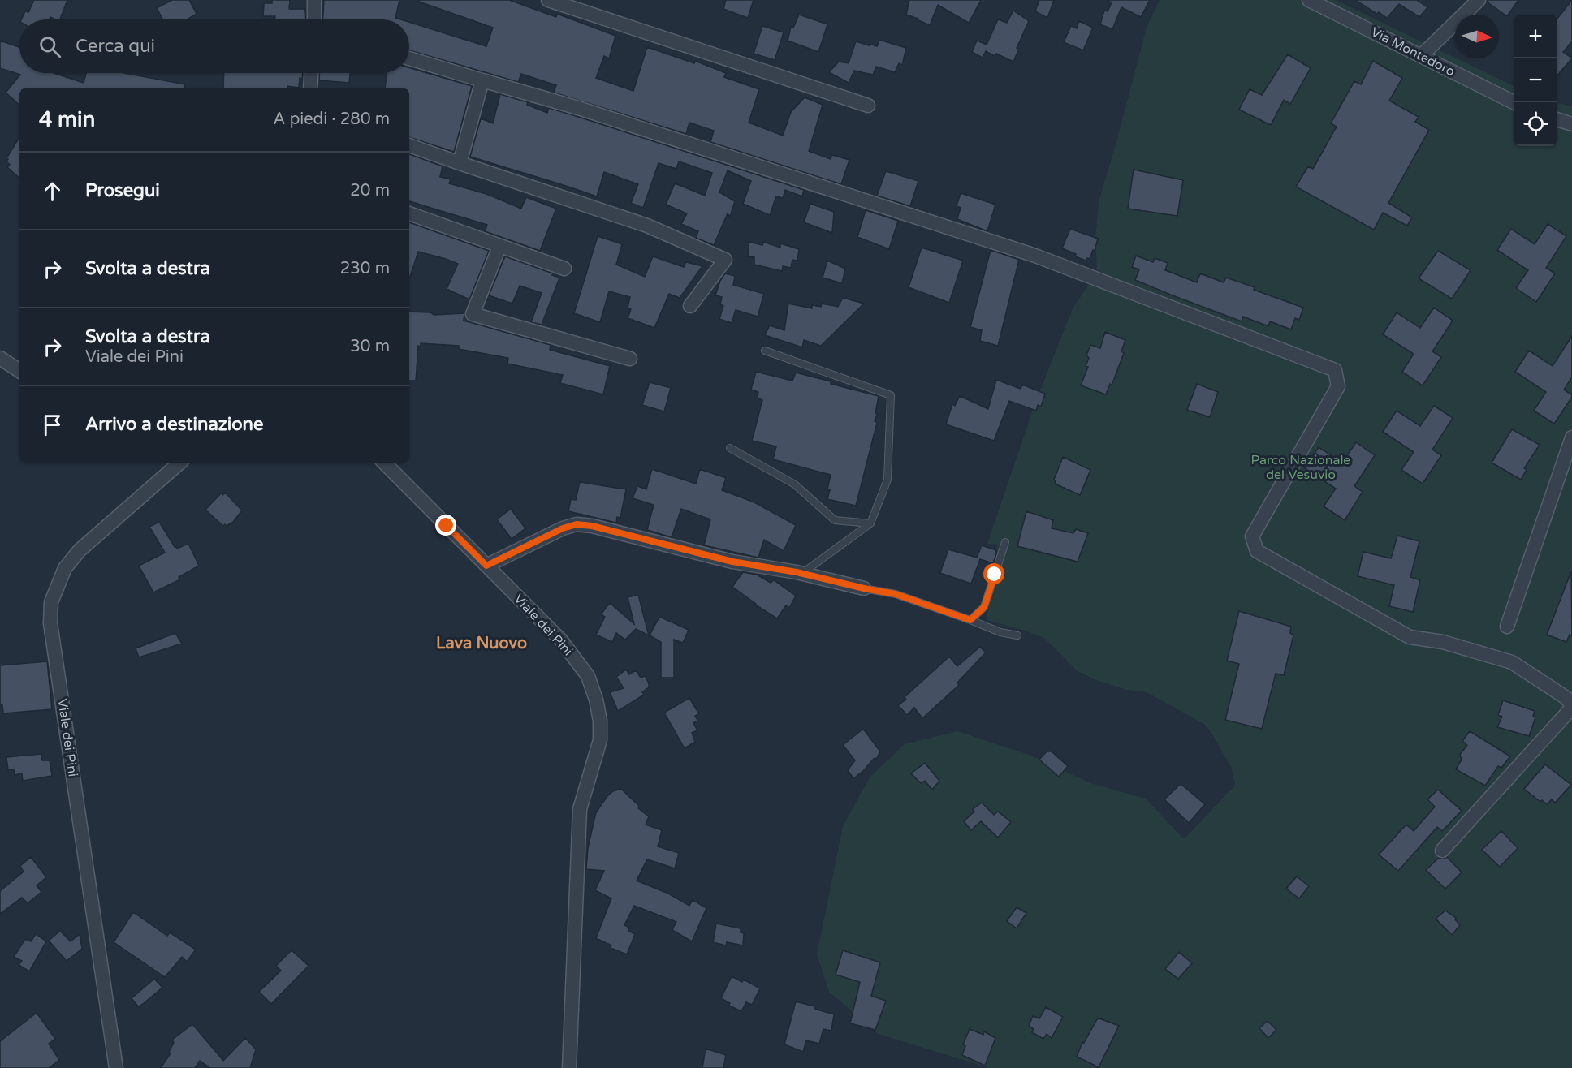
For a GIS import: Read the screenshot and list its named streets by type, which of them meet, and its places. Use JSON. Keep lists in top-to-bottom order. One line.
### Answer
{"streets":{"street":["Via Montedoro","Viale dei Pini"]},"districts":["Lava Nuovo"],"parks":["Parco Nazionale del Vesuvio"],"north":"right","page":{"map_buttons":["+","−"],"search":"Cerca qui","heading":["4 min","A piedi · 280 m"],"list":[["Prosegui","20 m"],["Svolta a destra","230 m"],["Svolta a destra","Viale dei Pini","30 m"],"Arrivo a destinazione"]}}
